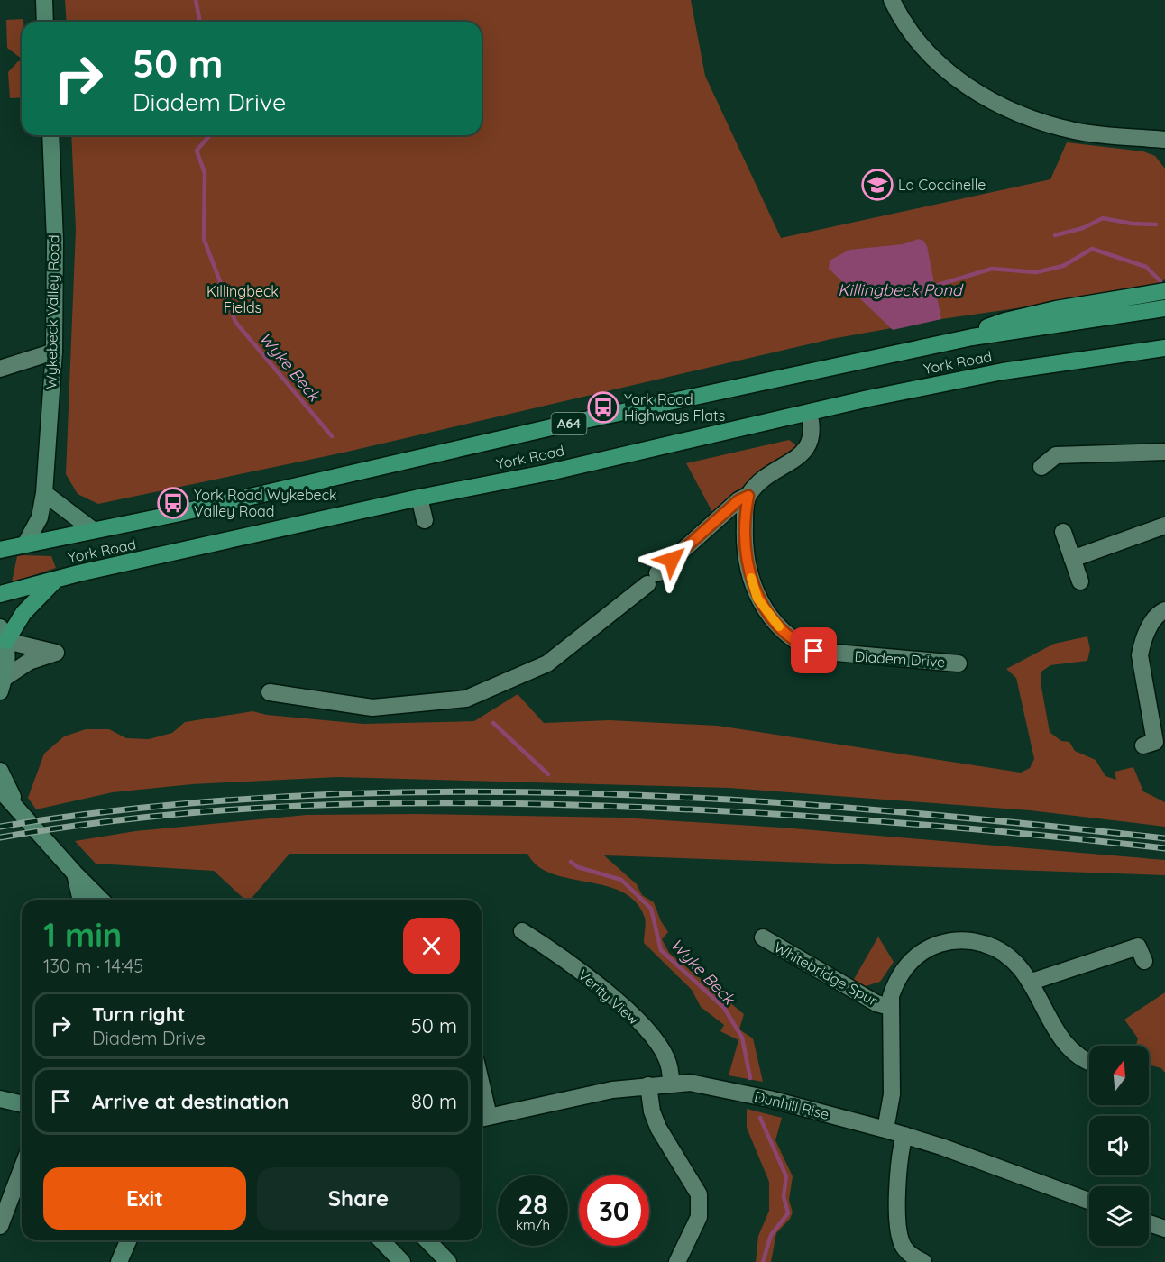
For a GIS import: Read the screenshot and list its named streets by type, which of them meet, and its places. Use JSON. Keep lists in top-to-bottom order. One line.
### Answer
{"streets":{"highway":["York Road","A64"],"street":["Wykebeck Valley Road","Diadem Drive","Whitebridge Spur","Verity View","Dunhill Rise"]},"crossings":[["Wykebeck Valley Road","York Road"],["Verity View","Dunhill Rise"]],"water":["Killingbeck Pond","Wyke Beck"],"parks":["Killingbeck Fields"],"places":{"school or university":["La Coccinelle"],"bus stop":["York Road Highways Flats","York Road Wykebeck Valley Road"]},"north":"top","page":{"turn":["50 m","Diadem Drive"],"heading":["1 min","130 m · 14:45"],"list":[{"name":"Turn right","note":"Diadem Drive","value":"50 m"},{"name":"Arrive at destination","value":"80 m"}],"buttons":["Exit","Share"],"speed":"28 km/h","limit":"30"}}
